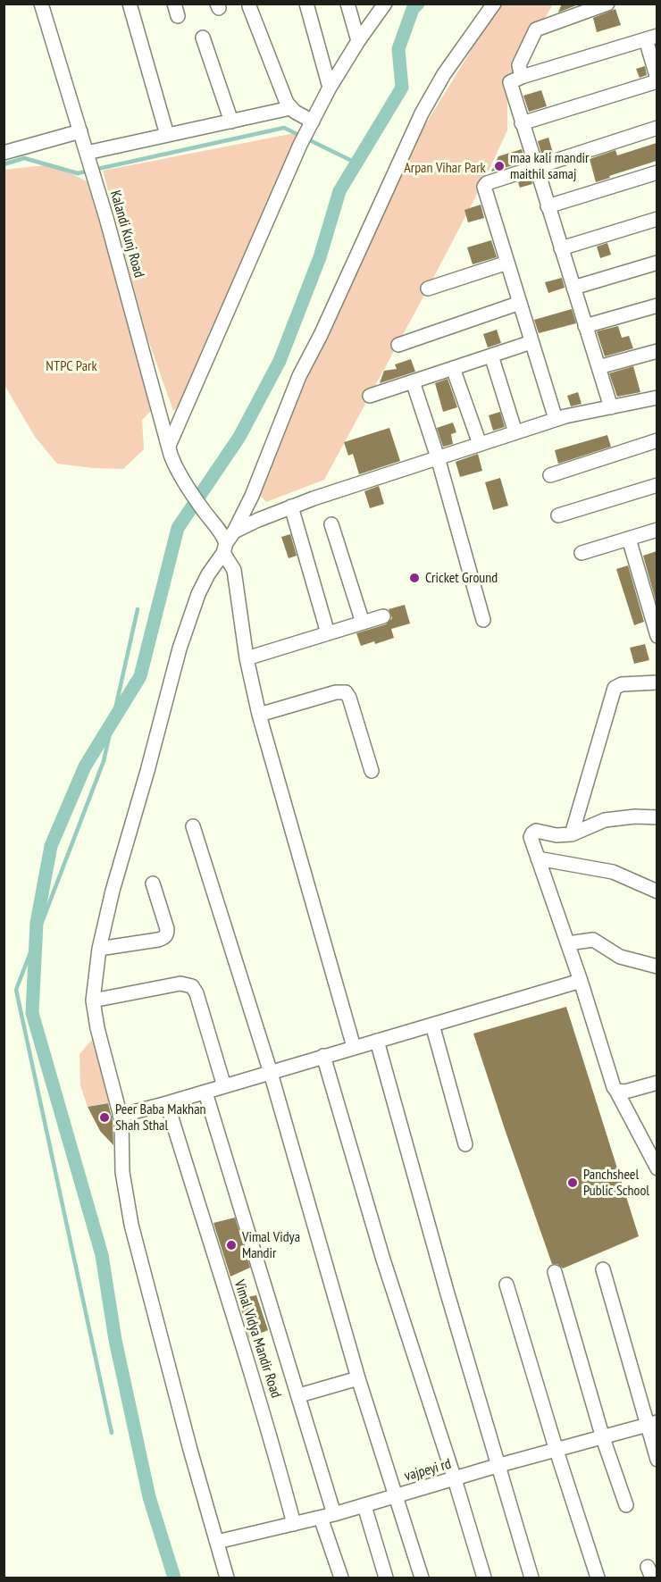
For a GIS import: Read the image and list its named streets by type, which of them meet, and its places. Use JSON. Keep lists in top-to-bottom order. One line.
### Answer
{"streets":{"street":["Kalandi Kunj Road","Vimal Vidya Mandir Road","vajpeyi rd"]},"crossings":[["Vimal Vidya Mandir Road","vajpeyi rd"]],"parks":["Arpan Vihar Park","NTPC Park"],"places":["maa kali mandir maithil samaj","Cricket Ground","Peer Baba Makhan Shah Sthal","Panchsheel Public School","Vimal Vidya Mandir"]}
